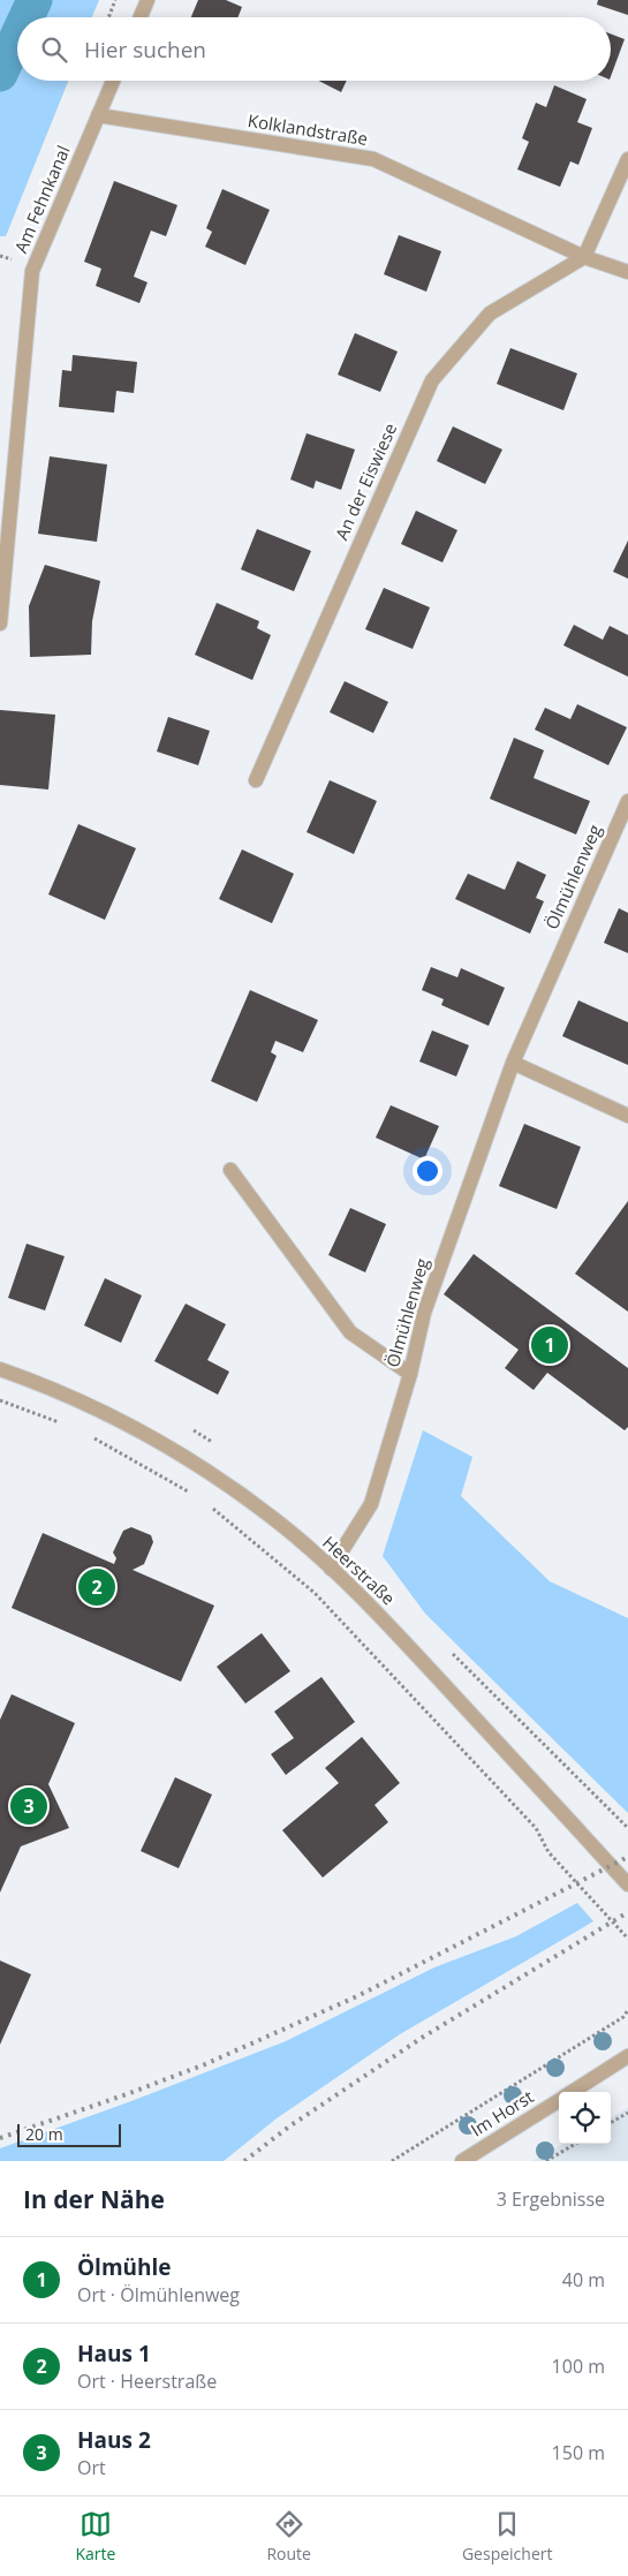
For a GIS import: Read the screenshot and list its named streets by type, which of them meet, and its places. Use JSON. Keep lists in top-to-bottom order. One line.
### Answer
{"streets":{"street":["Kolklandstraße","Am Fehnkanal","An der Eiswiese","Ölmühlenweg","Heerstraße","Im Horst"]},"crossings":[["Kolklandstraße","Am Fehnkanal"],["Kolklandstraße","An der Eiswiese"],["Ölmühlenweg","Heerstraße"]],"scale_bar":"20 m","page":{"search":"Hier suchen","pins":["1","2","3"],"scale":"20 m","heading":["In der Nähe","3 Ergebnisse"],"list":[{"mark":"1","name":"Ölmühle","note":"Ort · Ölmühlenweg","value":"40 m"},{"mark":"2","name":"Haus 1","note":"Ort · Heerstraße","value":"100 m"},{"mark":"3","name":"Haus 2","note":"Ort","value":"150 m"}],"nav":["Karte","Route","Gespeichert"]}}
